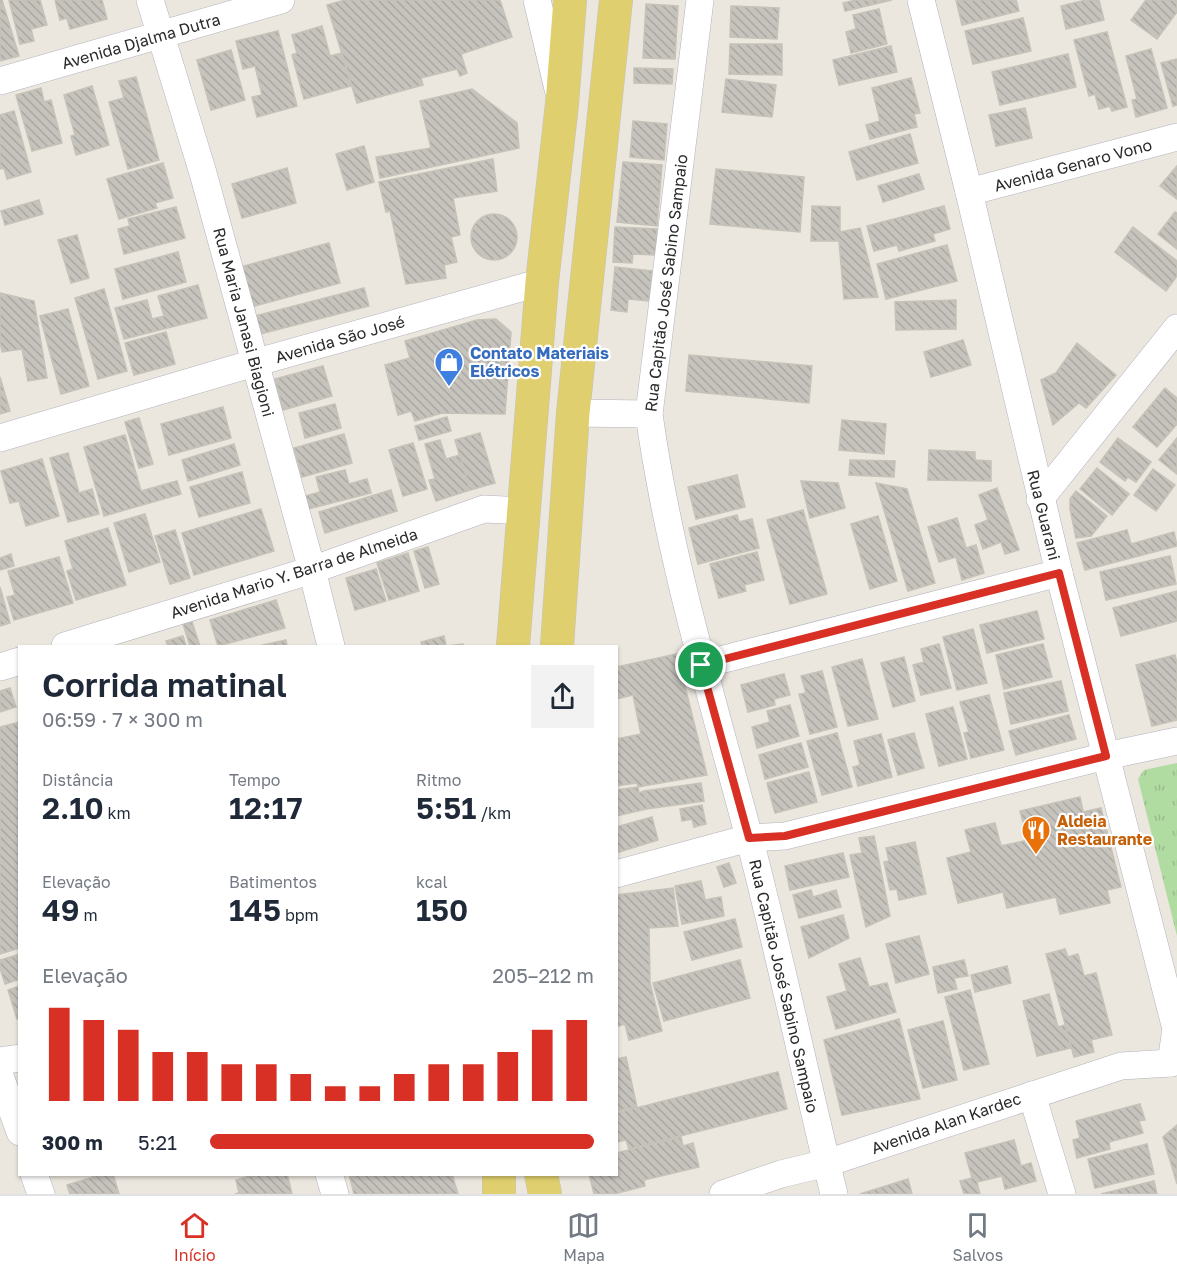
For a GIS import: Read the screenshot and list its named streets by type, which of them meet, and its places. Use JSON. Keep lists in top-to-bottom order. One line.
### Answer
{"streets":{"street":["Avenida Djalma Dutra","Avenida Genaro Vono","Rua Capitão José Sabino Sampaio","Rua Maria Janasi Biagioni","Avenida São José","Rua Guarani","Avenida Mario Y. Barra de Almeida","Avenida Alan Kardec"]},"crossings":[["Avenida Djalma Dutra","Rua Maria Janasi Biagioni"],["Avenida Genaro Vono","Rua Guarani"],["Rua Capitão José Sabino Sampaio","Avenida Alan Kardec"],["Rua Maria Janasi Biagioni","Avenida São José"],["Rua Maria Janasi Biagioni","Avenida Mario Y. Barra de Almeida"],["Rua Guarani","Avenida Alan Kardec"]],"places":{"shop":["Contato Materiais Elétricos"],"restaurant":["Aldeia Restaurante"]},"page":{"heading":["Corrida matinal","06:59 · 7 × 300 m"],"stats":[["Distância","2.10 km"],["Tempo","12:17"],["Ritmo","5:51 /km"],["Elevação","49 m"],["Batimentos","145 bpm"],["kcal","150"]],"chart":["Elevação","205–212 m"],"list":[{"name":"300 m","note":"5:21"}],"tabs":["Início","Mapa","Salvos"]}}
